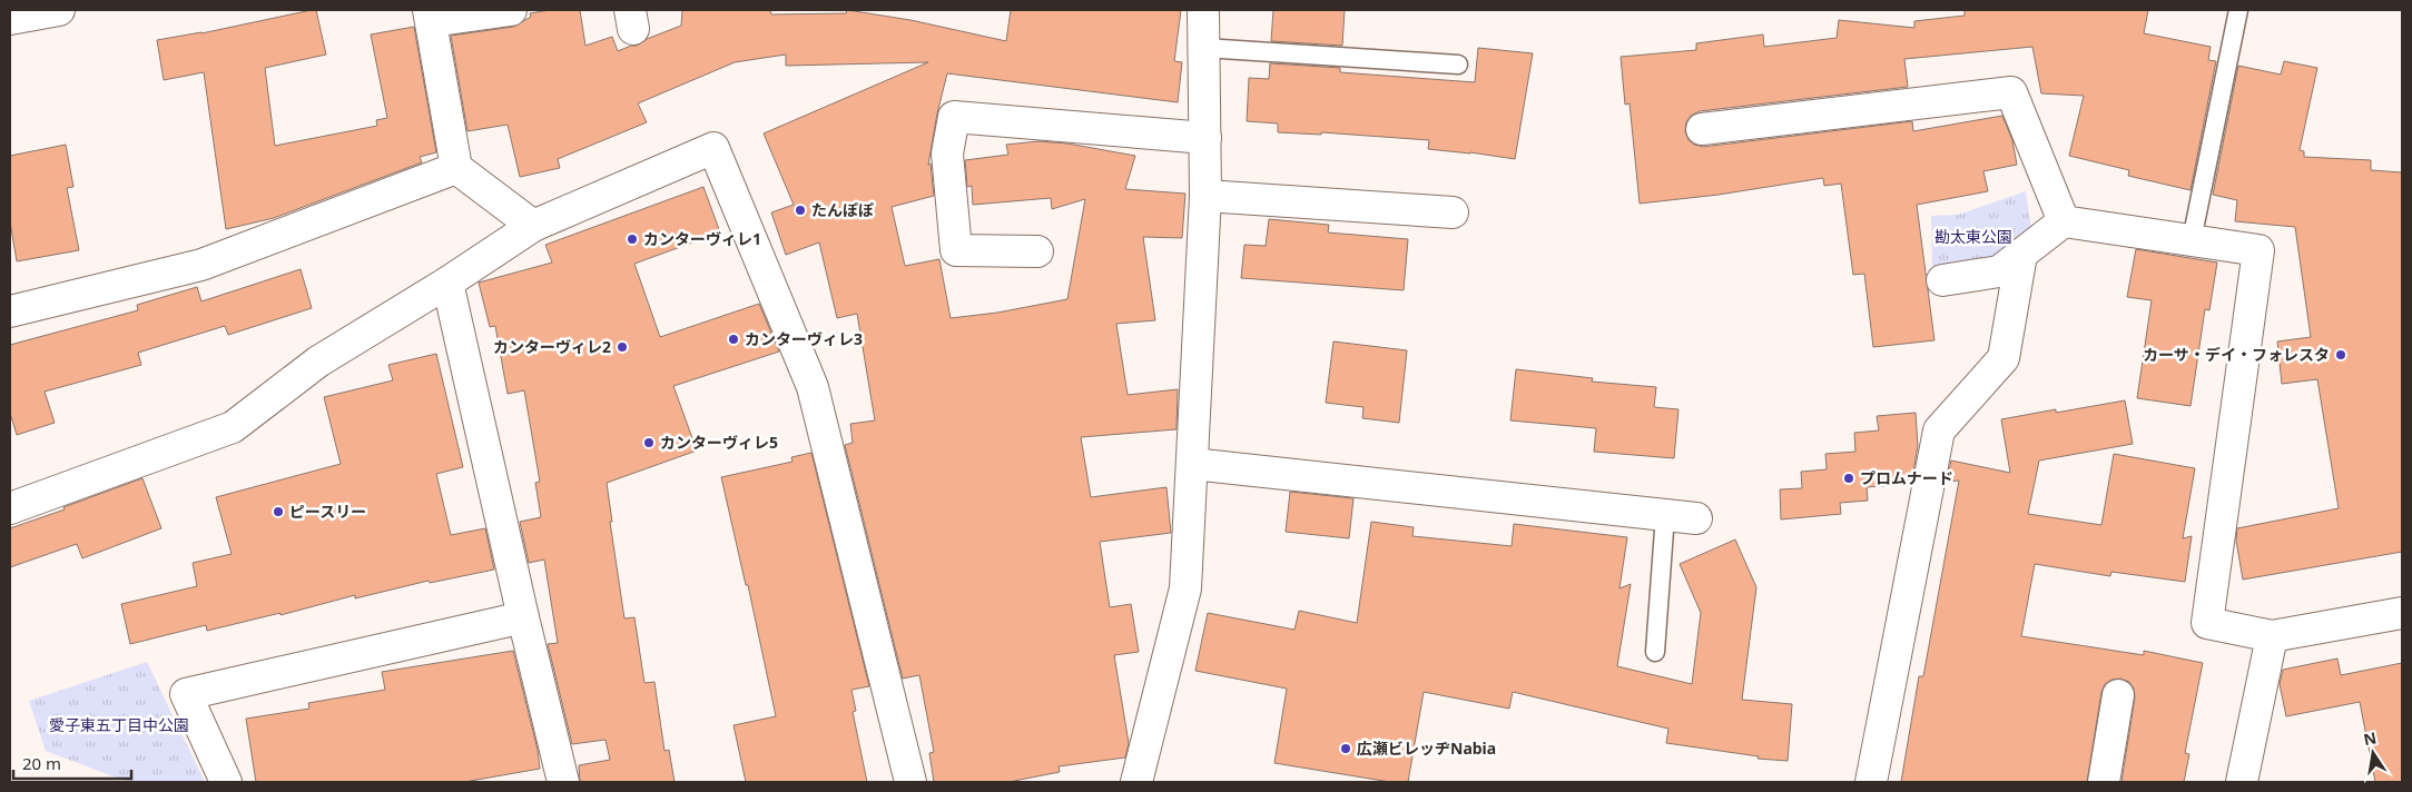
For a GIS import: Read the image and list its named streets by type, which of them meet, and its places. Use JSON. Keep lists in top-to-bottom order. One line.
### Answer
{"parks":["勘太東公園","愛子東五丁目中公園"],"places":["たんぽぽ","カンターヴィレ1","カンターヴィレ3","カンターヴィレ2","カーサ・デイ・フォレスタ","カンターヴィレ5","プロムナード","ピースリー","広瀬ビレッヂNabia"],"scale_bar":"20 m","north":"top"}
